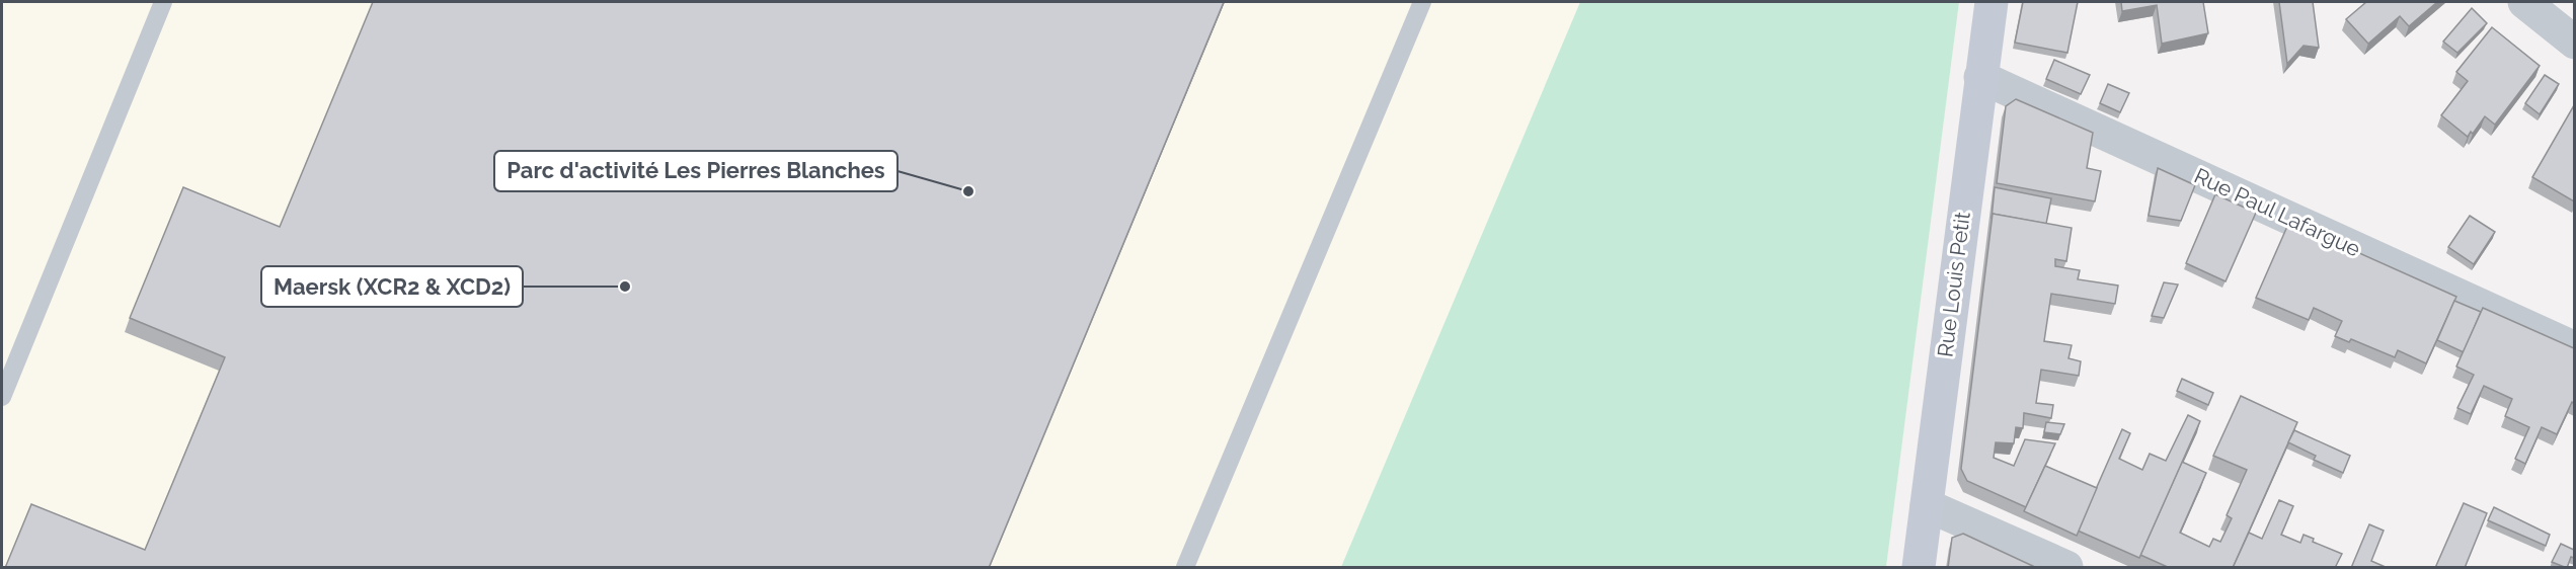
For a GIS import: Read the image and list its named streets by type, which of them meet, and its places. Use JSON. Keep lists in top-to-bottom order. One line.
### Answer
{"streets":{"street":["Rue Paul Lafargue","Rue Louis Petit"]},"crossings":[["Rue Paul Lafargue","Rue Louis Petit"]],"places":["Parc d'activité Les Pierres Blanches","Maersk (XCR2 & XCD2)"]}
